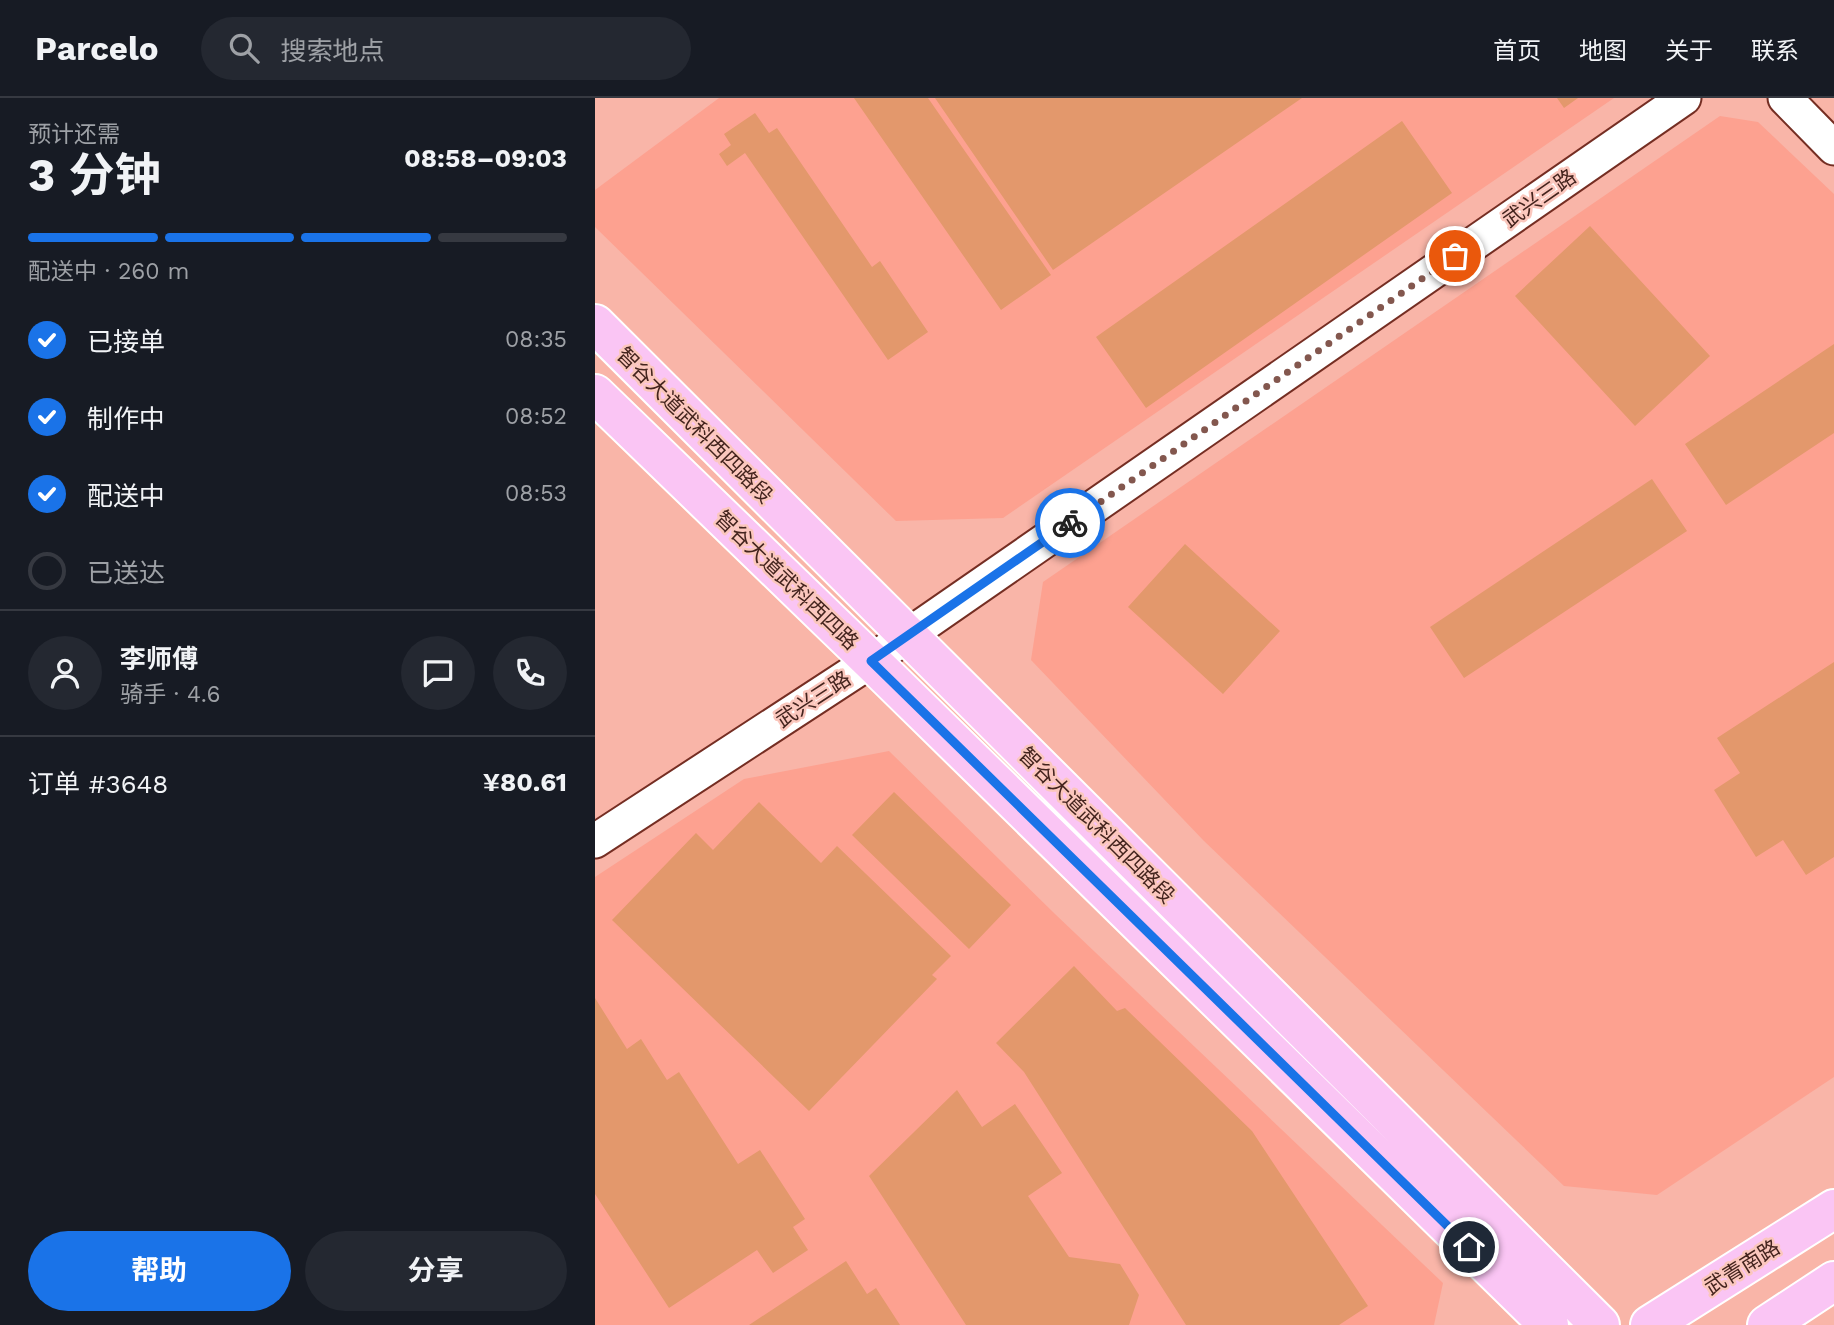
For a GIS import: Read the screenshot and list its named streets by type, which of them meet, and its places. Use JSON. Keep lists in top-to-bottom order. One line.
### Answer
{"streets":{"main road":["智谷大道武科西四路段","智谷大道武科西四路","武青南路"],"street":["武兴三路"]},"crossings":[["武兴三路","智谷大道武科西四路段"],["武兴三路","智谷大道武科西四路"]],"page":{"header":"Parcelo","search":"搜索地点","nav":["首页","地图","关于","联系"],"heading":["3 分钟","预计还需","08:58–09:03"],"panel":["李师傅","骑手 · 4.6","订单 #3648","¥80.61"],"bar":"配送中 · 260 m","list":[["已接单","08:35"],["制作中","08:52"],["配送中","08:53"],"已送达"],"buttons":["帮助","分享"]}}
